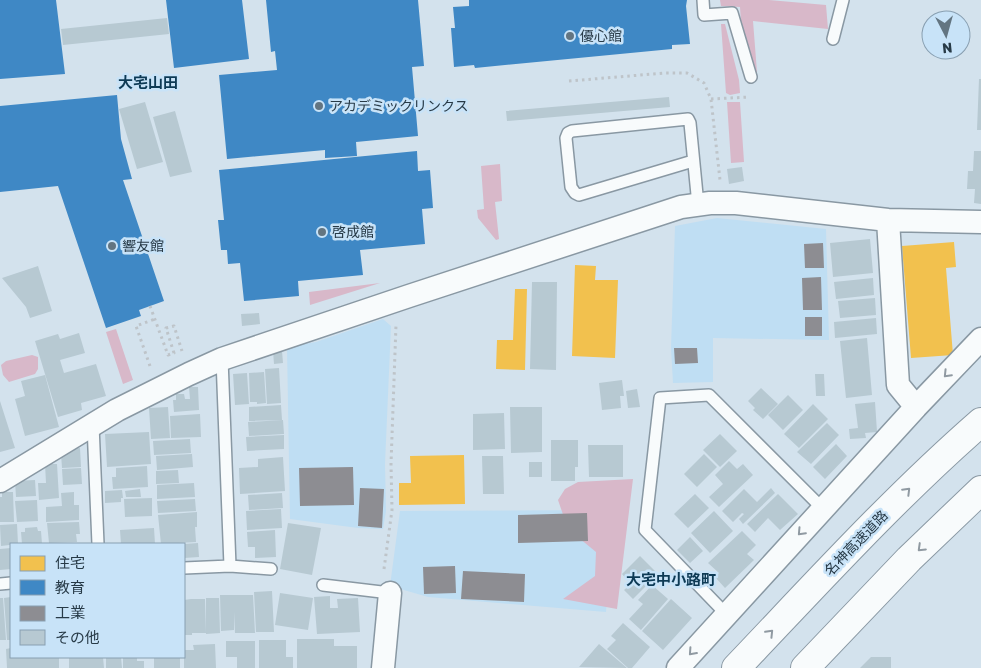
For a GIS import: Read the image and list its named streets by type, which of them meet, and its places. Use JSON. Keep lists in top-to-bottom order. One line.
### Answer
{"streets":{"highway":["名神高速道路"]},"districts":["大宅山田","大宅中小路町"],"places":["優心館","アカデミックリンクス","啓成館","響友館"],"legend":["住宅","教育","工業","その他"],"north":"bottom"}
